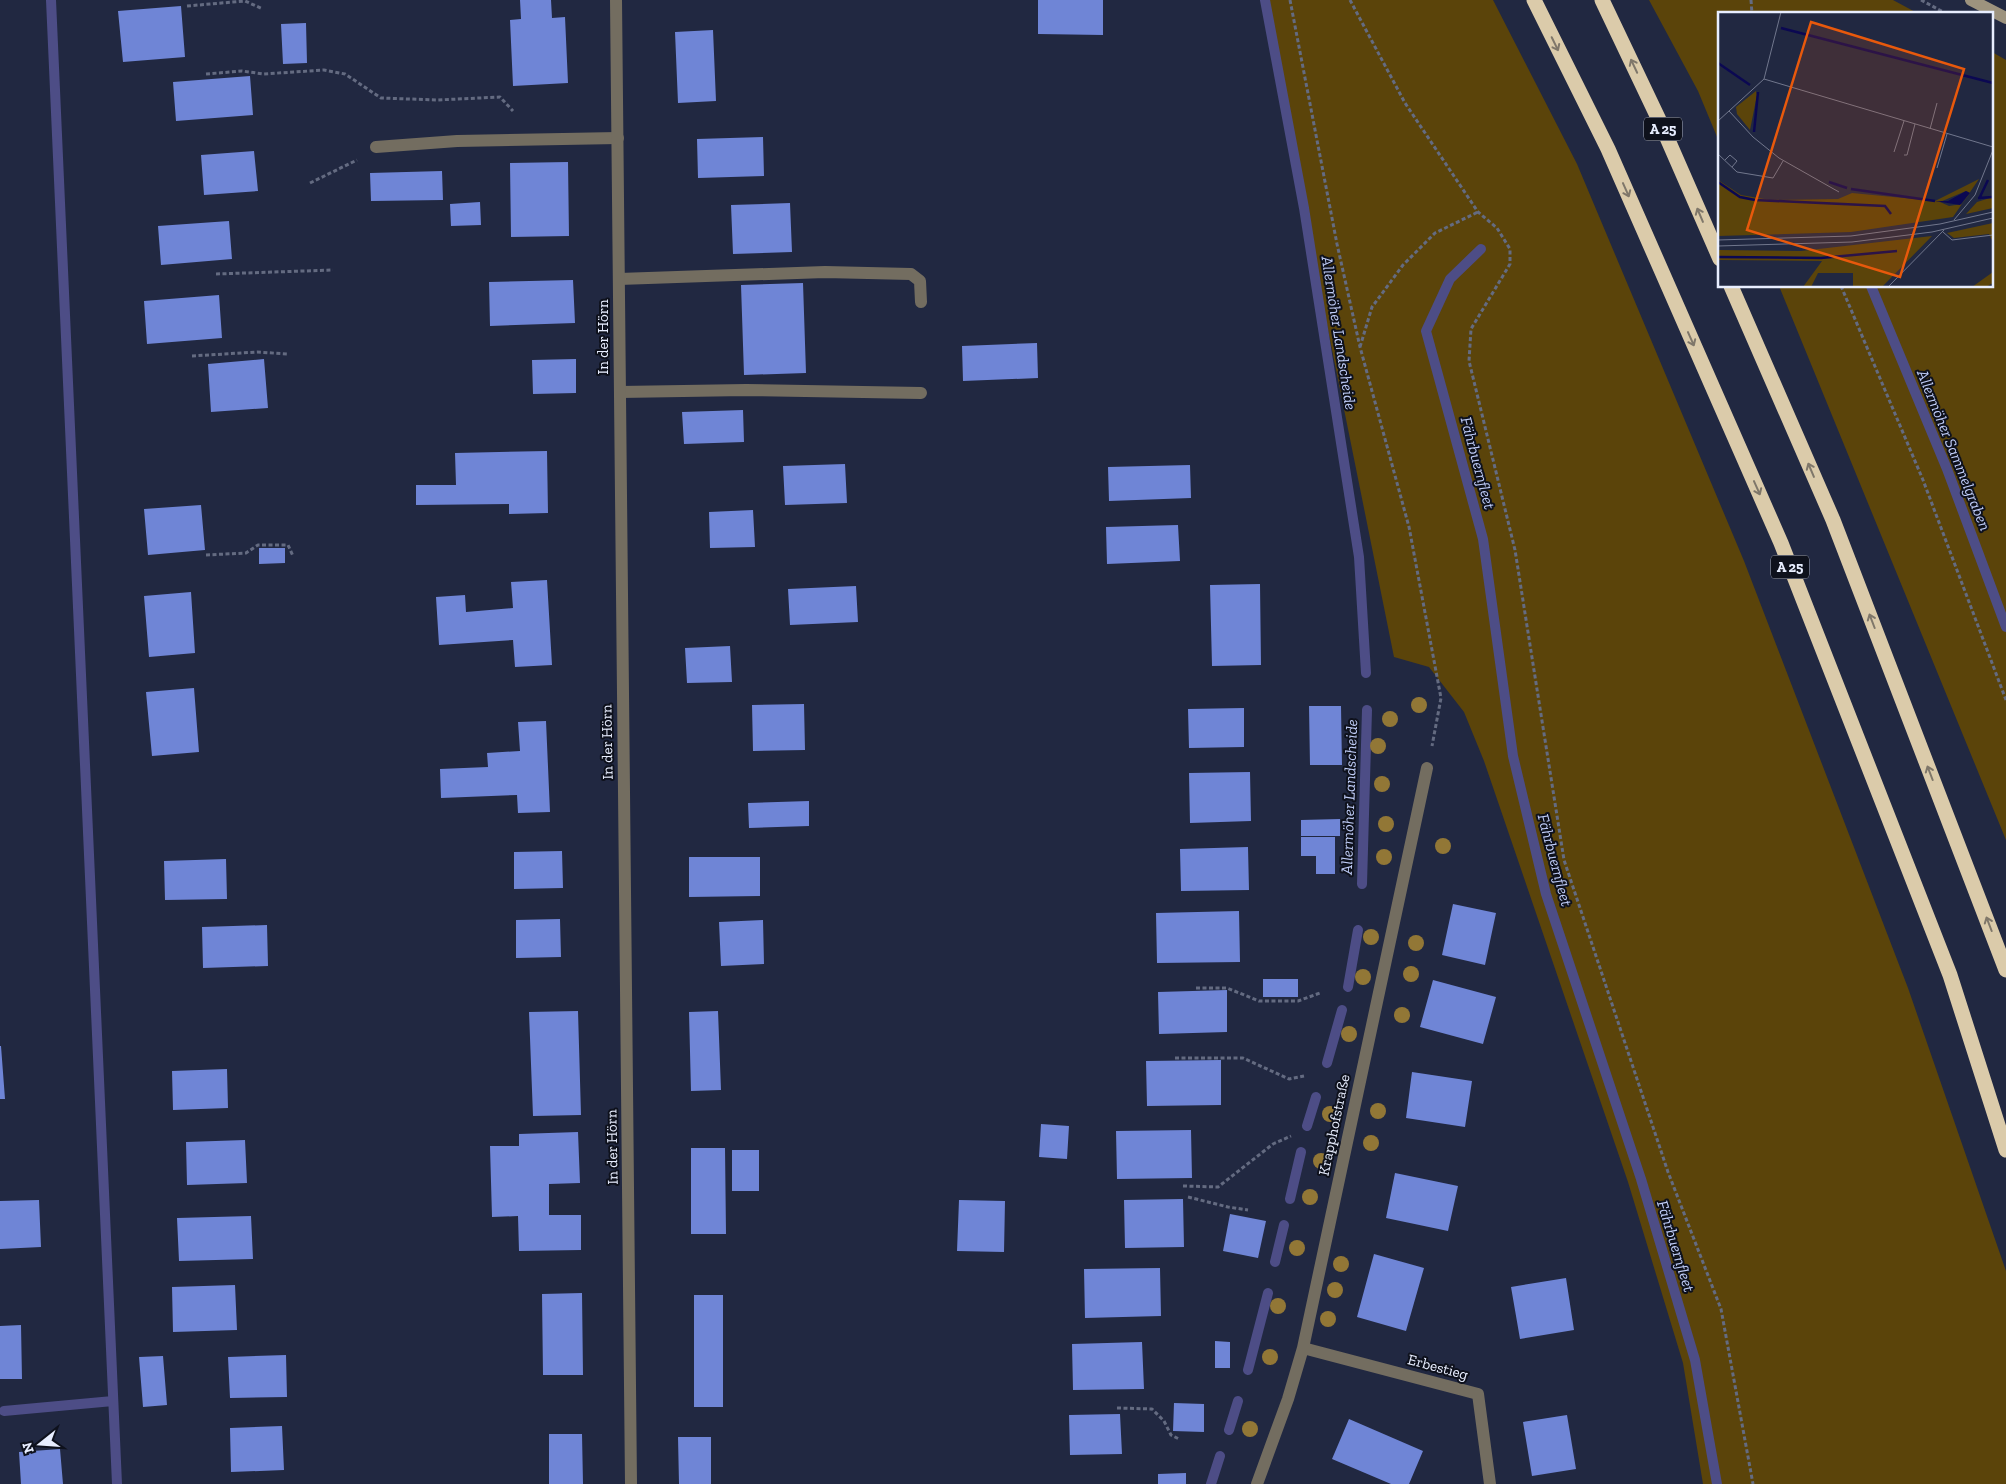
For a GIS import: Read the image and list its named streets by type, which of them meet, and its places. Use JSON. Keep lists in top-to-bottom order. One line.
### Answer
{"streets":{"highway":["A 25"],"street":["In der Hörn","Krapphofstraße","Erbestieg"]},"crossings":[["Krapphofstraße","Erbestieg"]],"water":["Allermöher Landscheide","Allermöher Sammelgraben","Fährbuernfleet"],"north":"left"}
